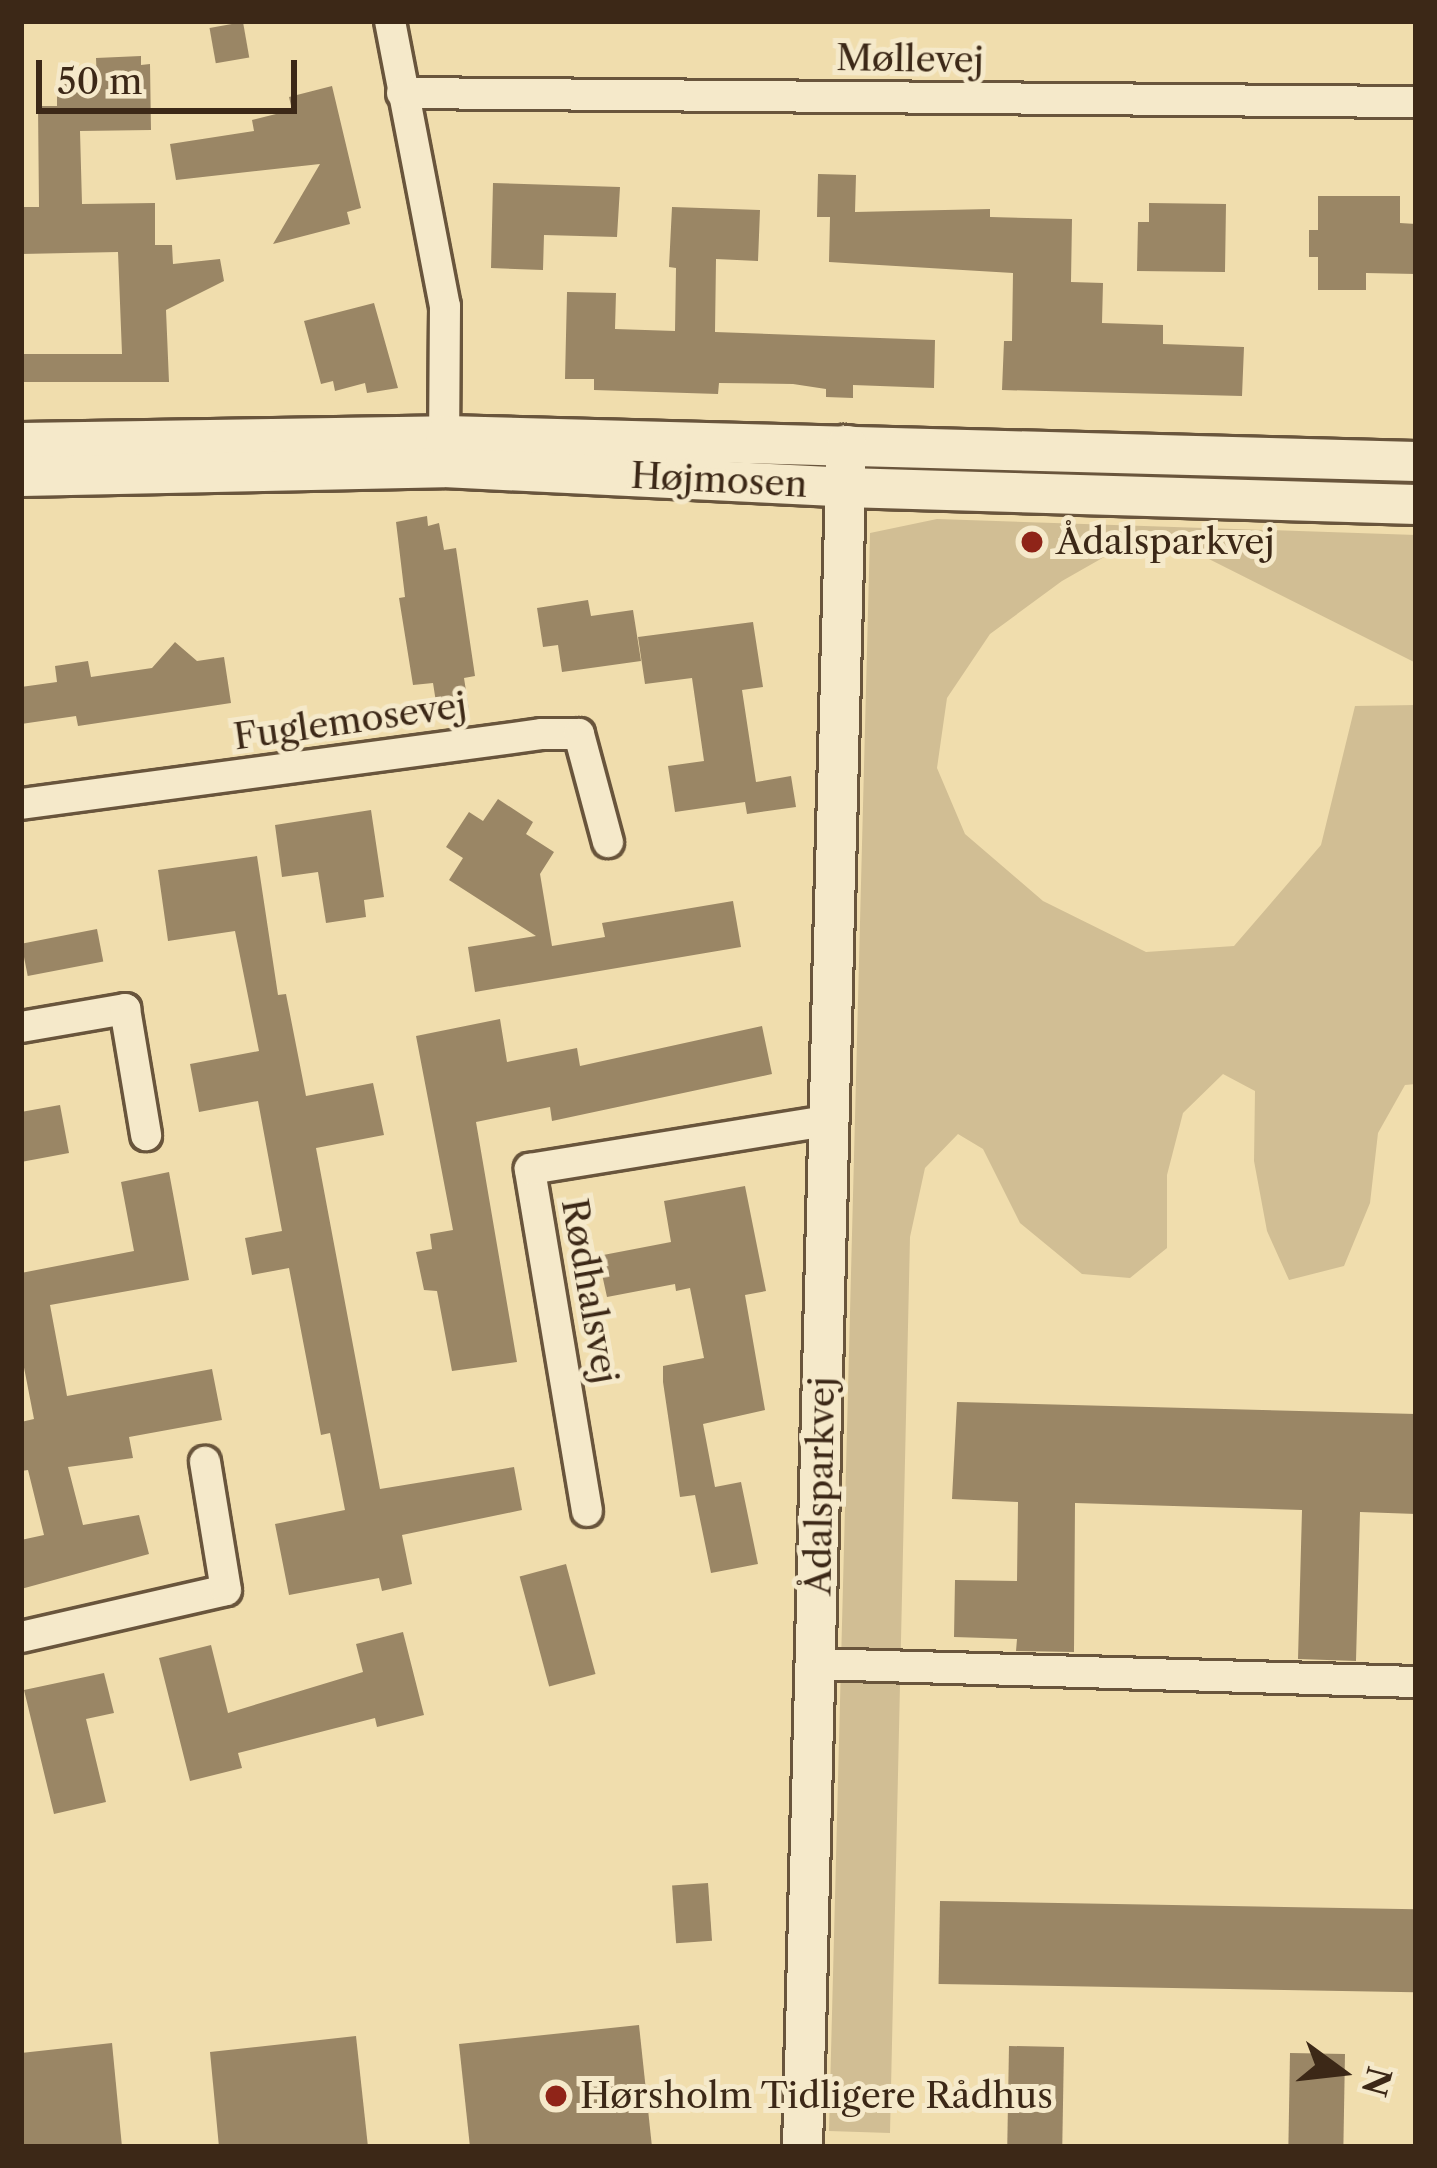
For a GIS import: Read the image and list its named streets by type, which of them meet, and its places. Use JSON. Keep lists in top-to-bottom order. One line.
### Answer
{"streets":{"street":["Møllevej","Højmosen","Fuglemosevej","Rødhalsvej","Ådalsparkvej"]},"crossings":[["Højmosen","Ådalsparkvej"],["Rødhalsvej","Ådalsparkvej"]],"places":["Ådalsparkvej","Hørsholm Tidligere Rådhus"],"scale_bar":"50 m","north":"right"}
